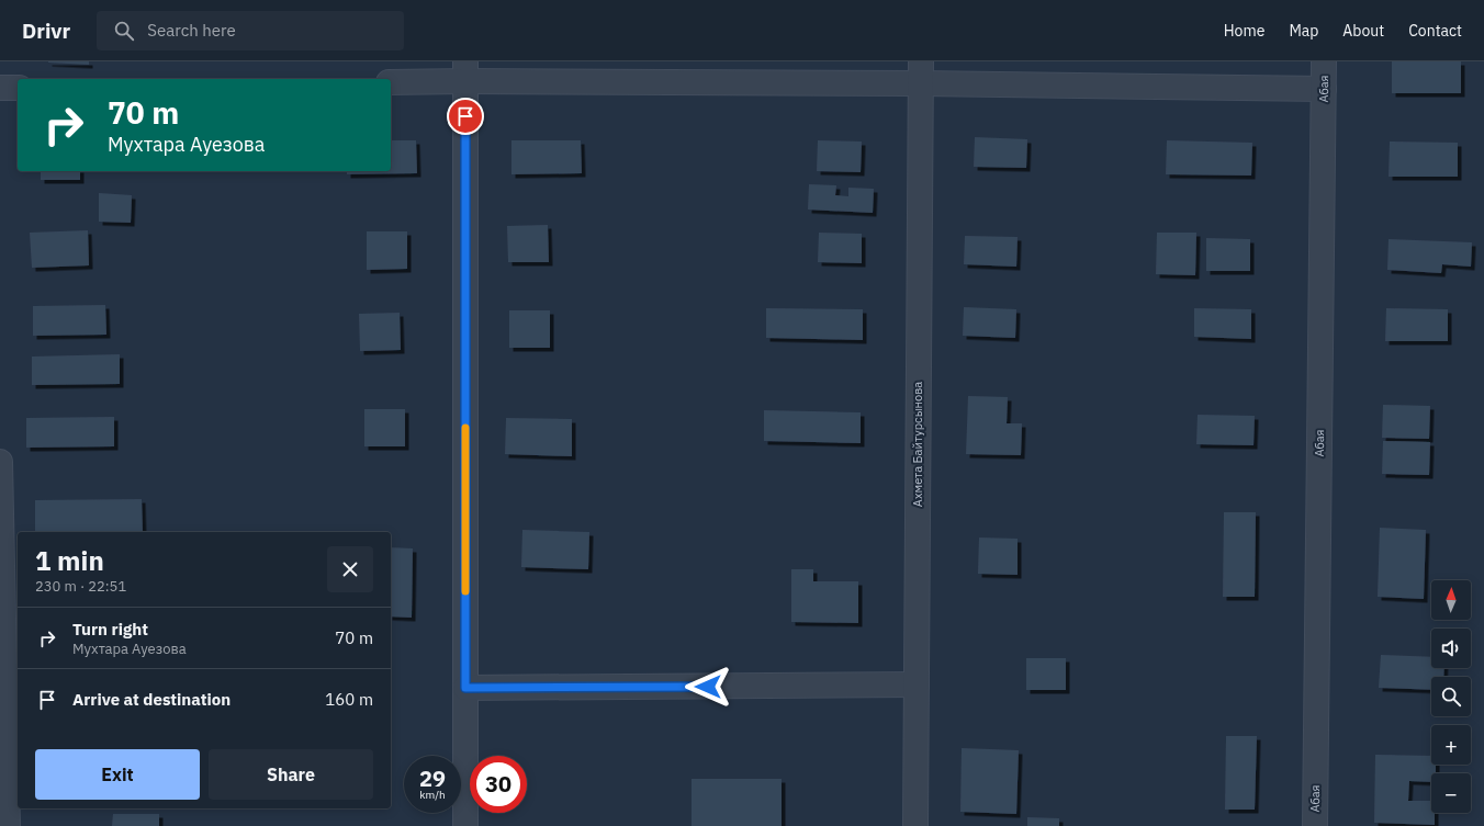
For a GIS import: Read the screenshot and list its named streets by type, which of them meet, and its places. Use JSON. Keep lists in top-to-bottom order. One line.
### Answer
{"streets":{"street":["Абая","Ахмета Байтурсынова"]},"north":"top","page":{"header":"Drivr","search":"Search here","nav":["Home","Map","About","Contact"],"turn":["70 m","Мухтара Ауезова"],"heading":["1 min","230 m · 22:51"],"map_buttons":["+","−"],"list":[{"name":"Turn right","note":"Мухтара Ауезова","value":"70 m"},{"name":"Arrive at destination","value":"160 m"}],"buttons":["Exit","Share"],"speed":"29 km/h","limit":"30"}}
